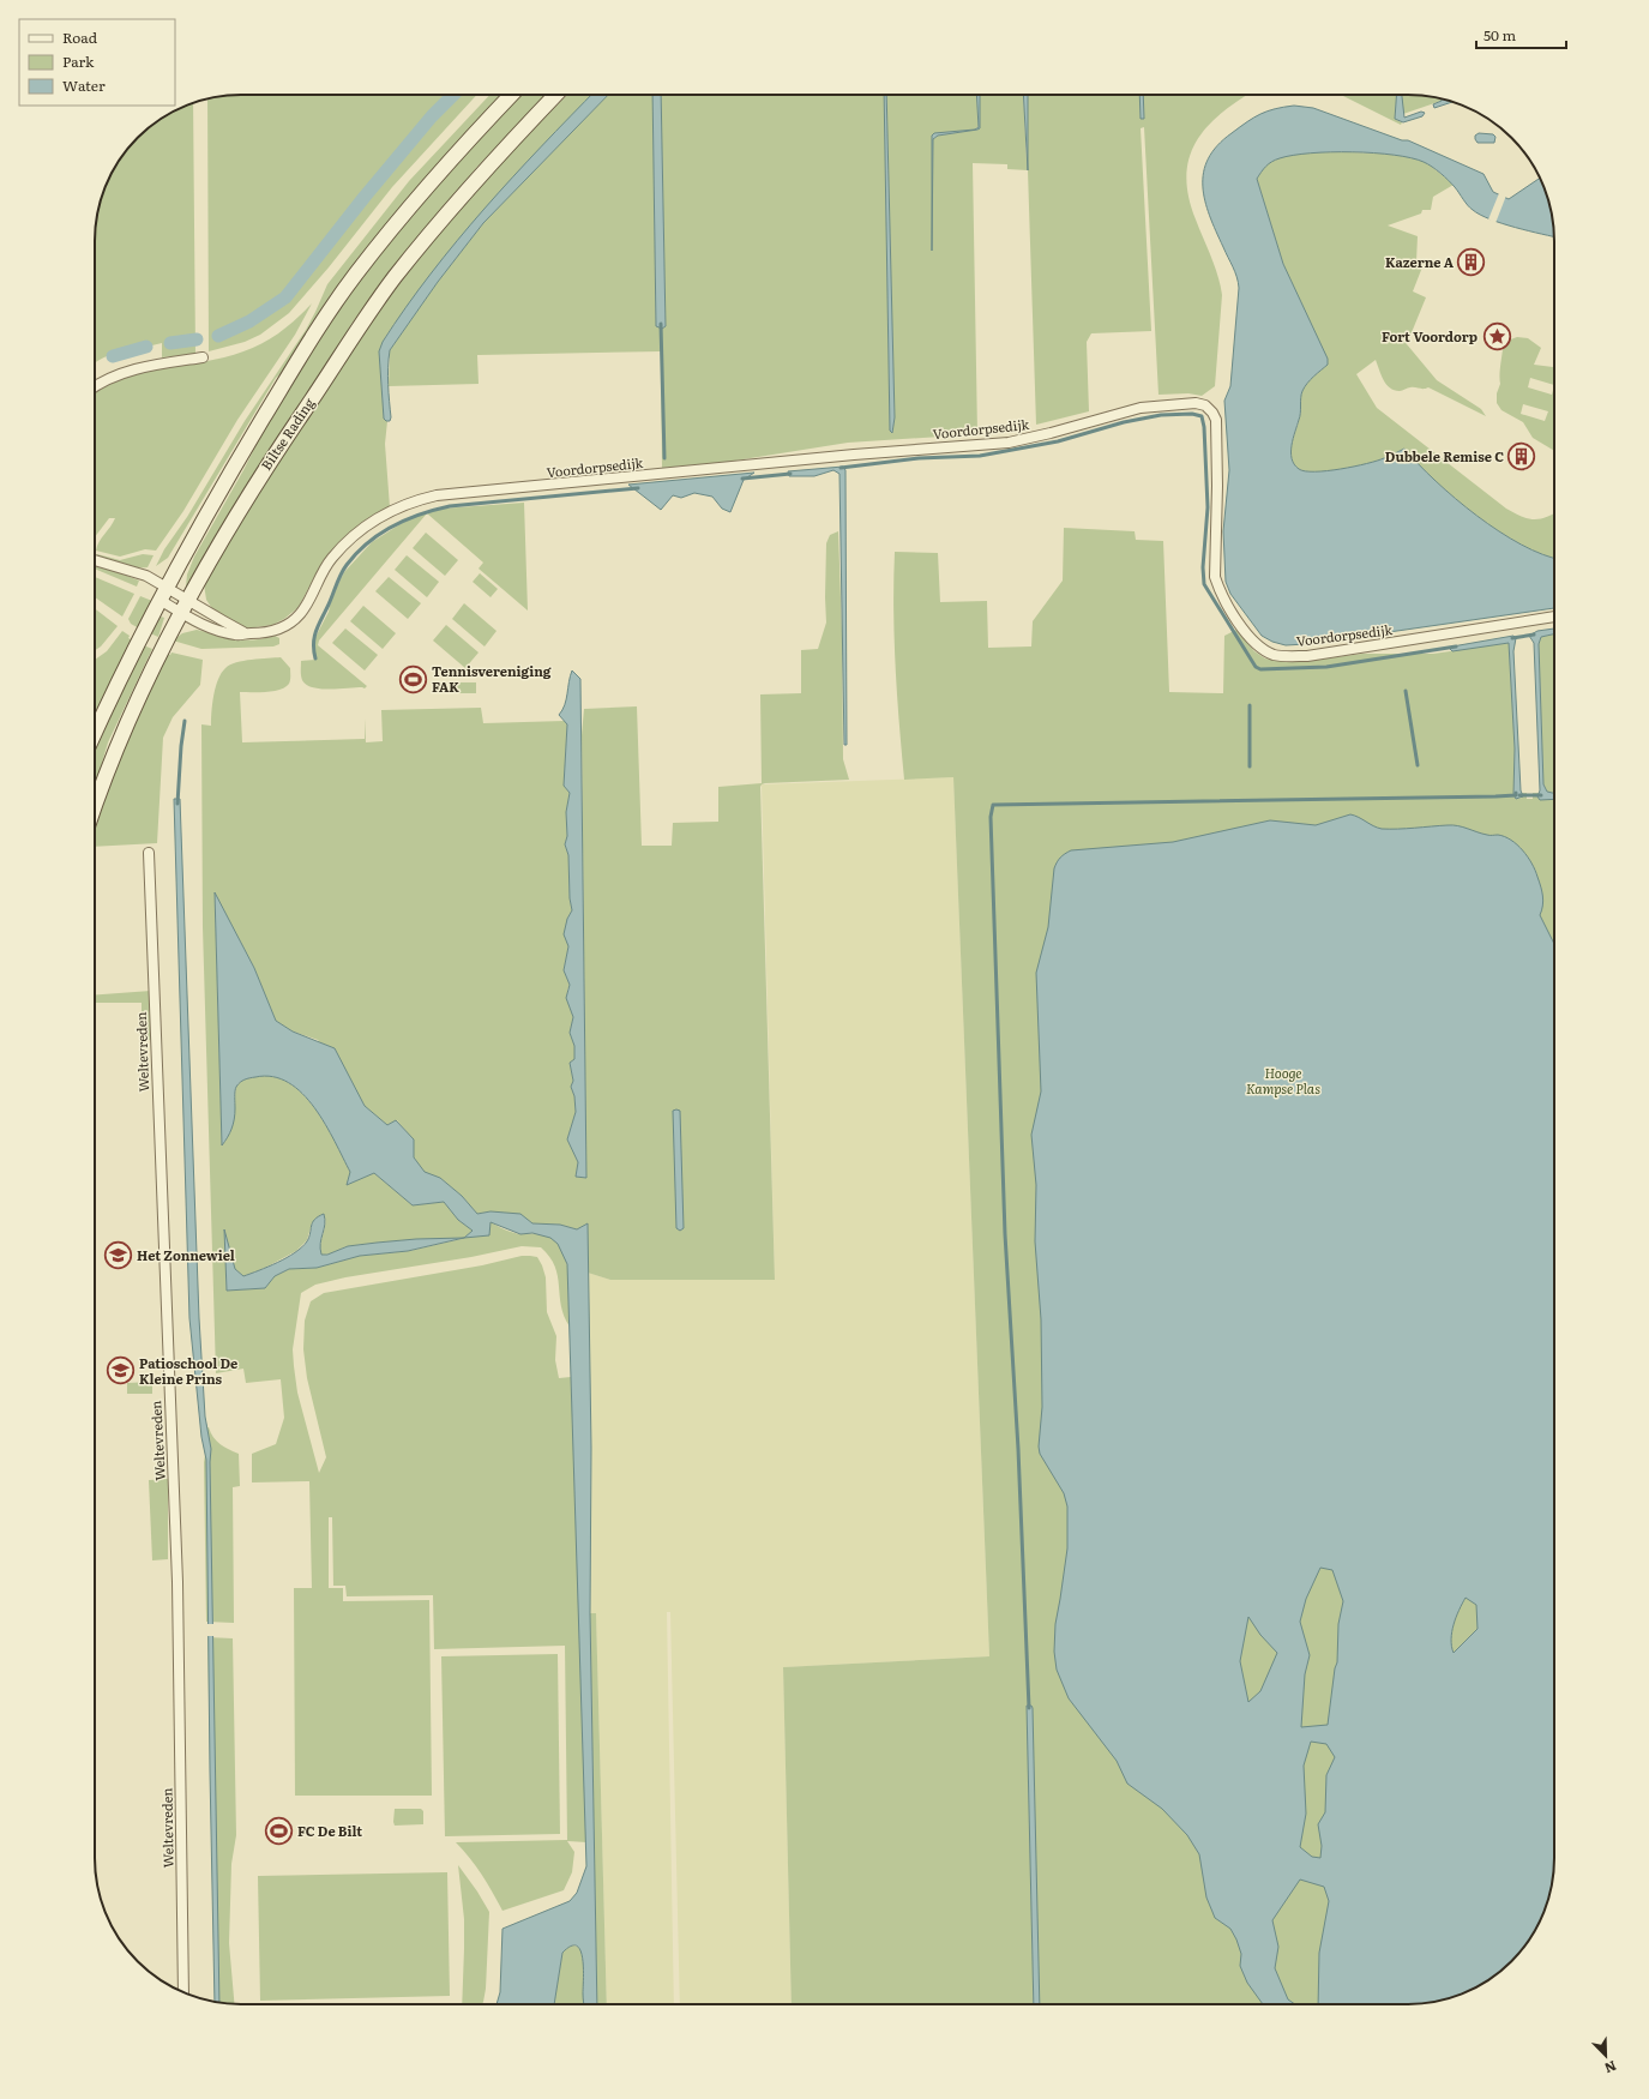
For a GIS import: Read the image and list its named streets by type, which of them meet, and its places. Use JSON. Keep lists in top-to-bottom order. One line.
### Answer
{"streets":{"main road":["Biltse Rading"],"street":["Voordorpsedijk","Weltevreden"]},"crossings":[["Voordorpsedijk","Biltse Rading"]],"parks":["Hooge Kampse Plas"],"places":{"building":["Kazerne A","Dubbele Remise C"],"place":["Fort Voordorp"],"sports":["Tennisvereniging FAK","FC De Bilt"],"school or university":["Het Zonnewiel","Patioschool De Kleine Prins"]},"legend":["Road","Park","Water"],"scale_bar":"50 m","north":"bottom right"}
